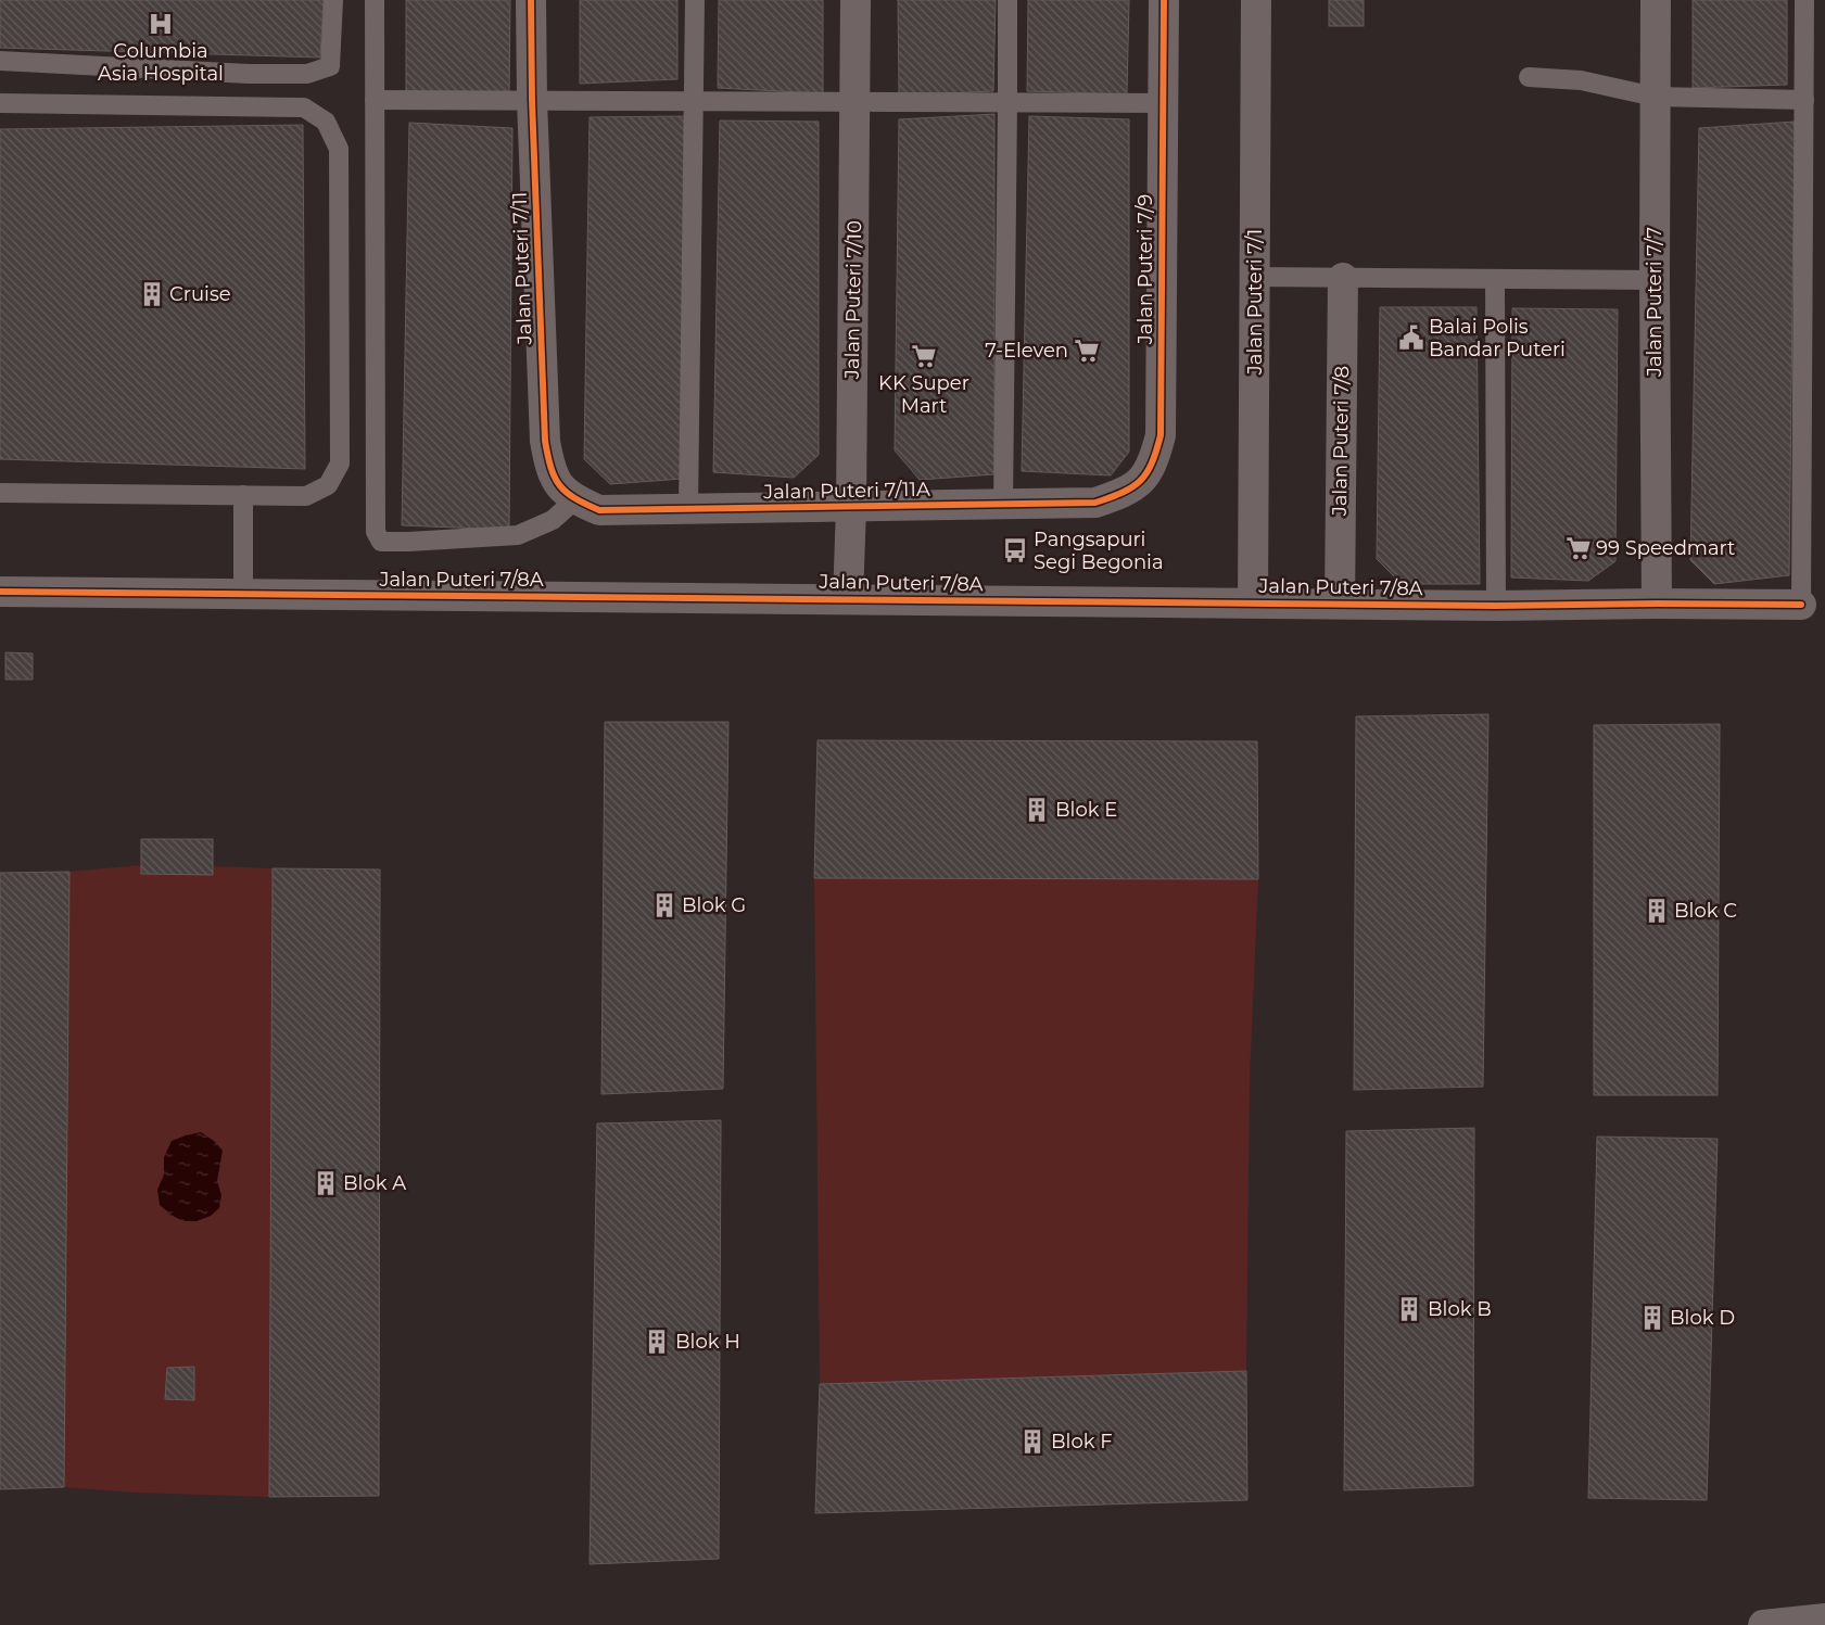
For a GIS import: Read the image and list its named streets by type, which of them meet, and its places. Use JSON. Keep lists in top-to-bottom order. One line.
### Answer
{"streets":{"street":["Jalan Puteri 7/11","Jalan Puteri 7/9","Jalan Puteri 7/10","Jalan Puteri 7/1","Jalan Puteri 7/7","Jalan Puteri 7/8","Jalan Puteri 7/11A","Jalan Puteri 7/8A"]},"crossings":[["Jalan Puteri 7/11","Jalan Puteri 7/11A"],["Jalan Puteri 7/9","Jalan Puteri 7/11A"],["Jalan Puteri 7/10","Jalan Puteri 7/11A"],["Jalan Puteri 7/10","Jalan Puteri 7/8A"],["Jalan Puteri 7/1","Jalan Puteri 7/8A"],["Jalan Puteri 7/7","Jalan Puteri 7/8A"],["Jalan Puteri 7/8","Jalan Puteri 7/8A"]],"places":{"hospital":["Columbia Asia Hospital"],"building":["Cruise","Blok E","Blok G","Blok C","Blok A","Blok B","Blok D","Blok H","Blok F"],"public building":["Balai Polis Bandar Puteri"],"supermarket":["7-Eleven","KK Super Mart","99 Speedmart"],"bus stop":["Pangsapuri Segi Begonia"]}}
